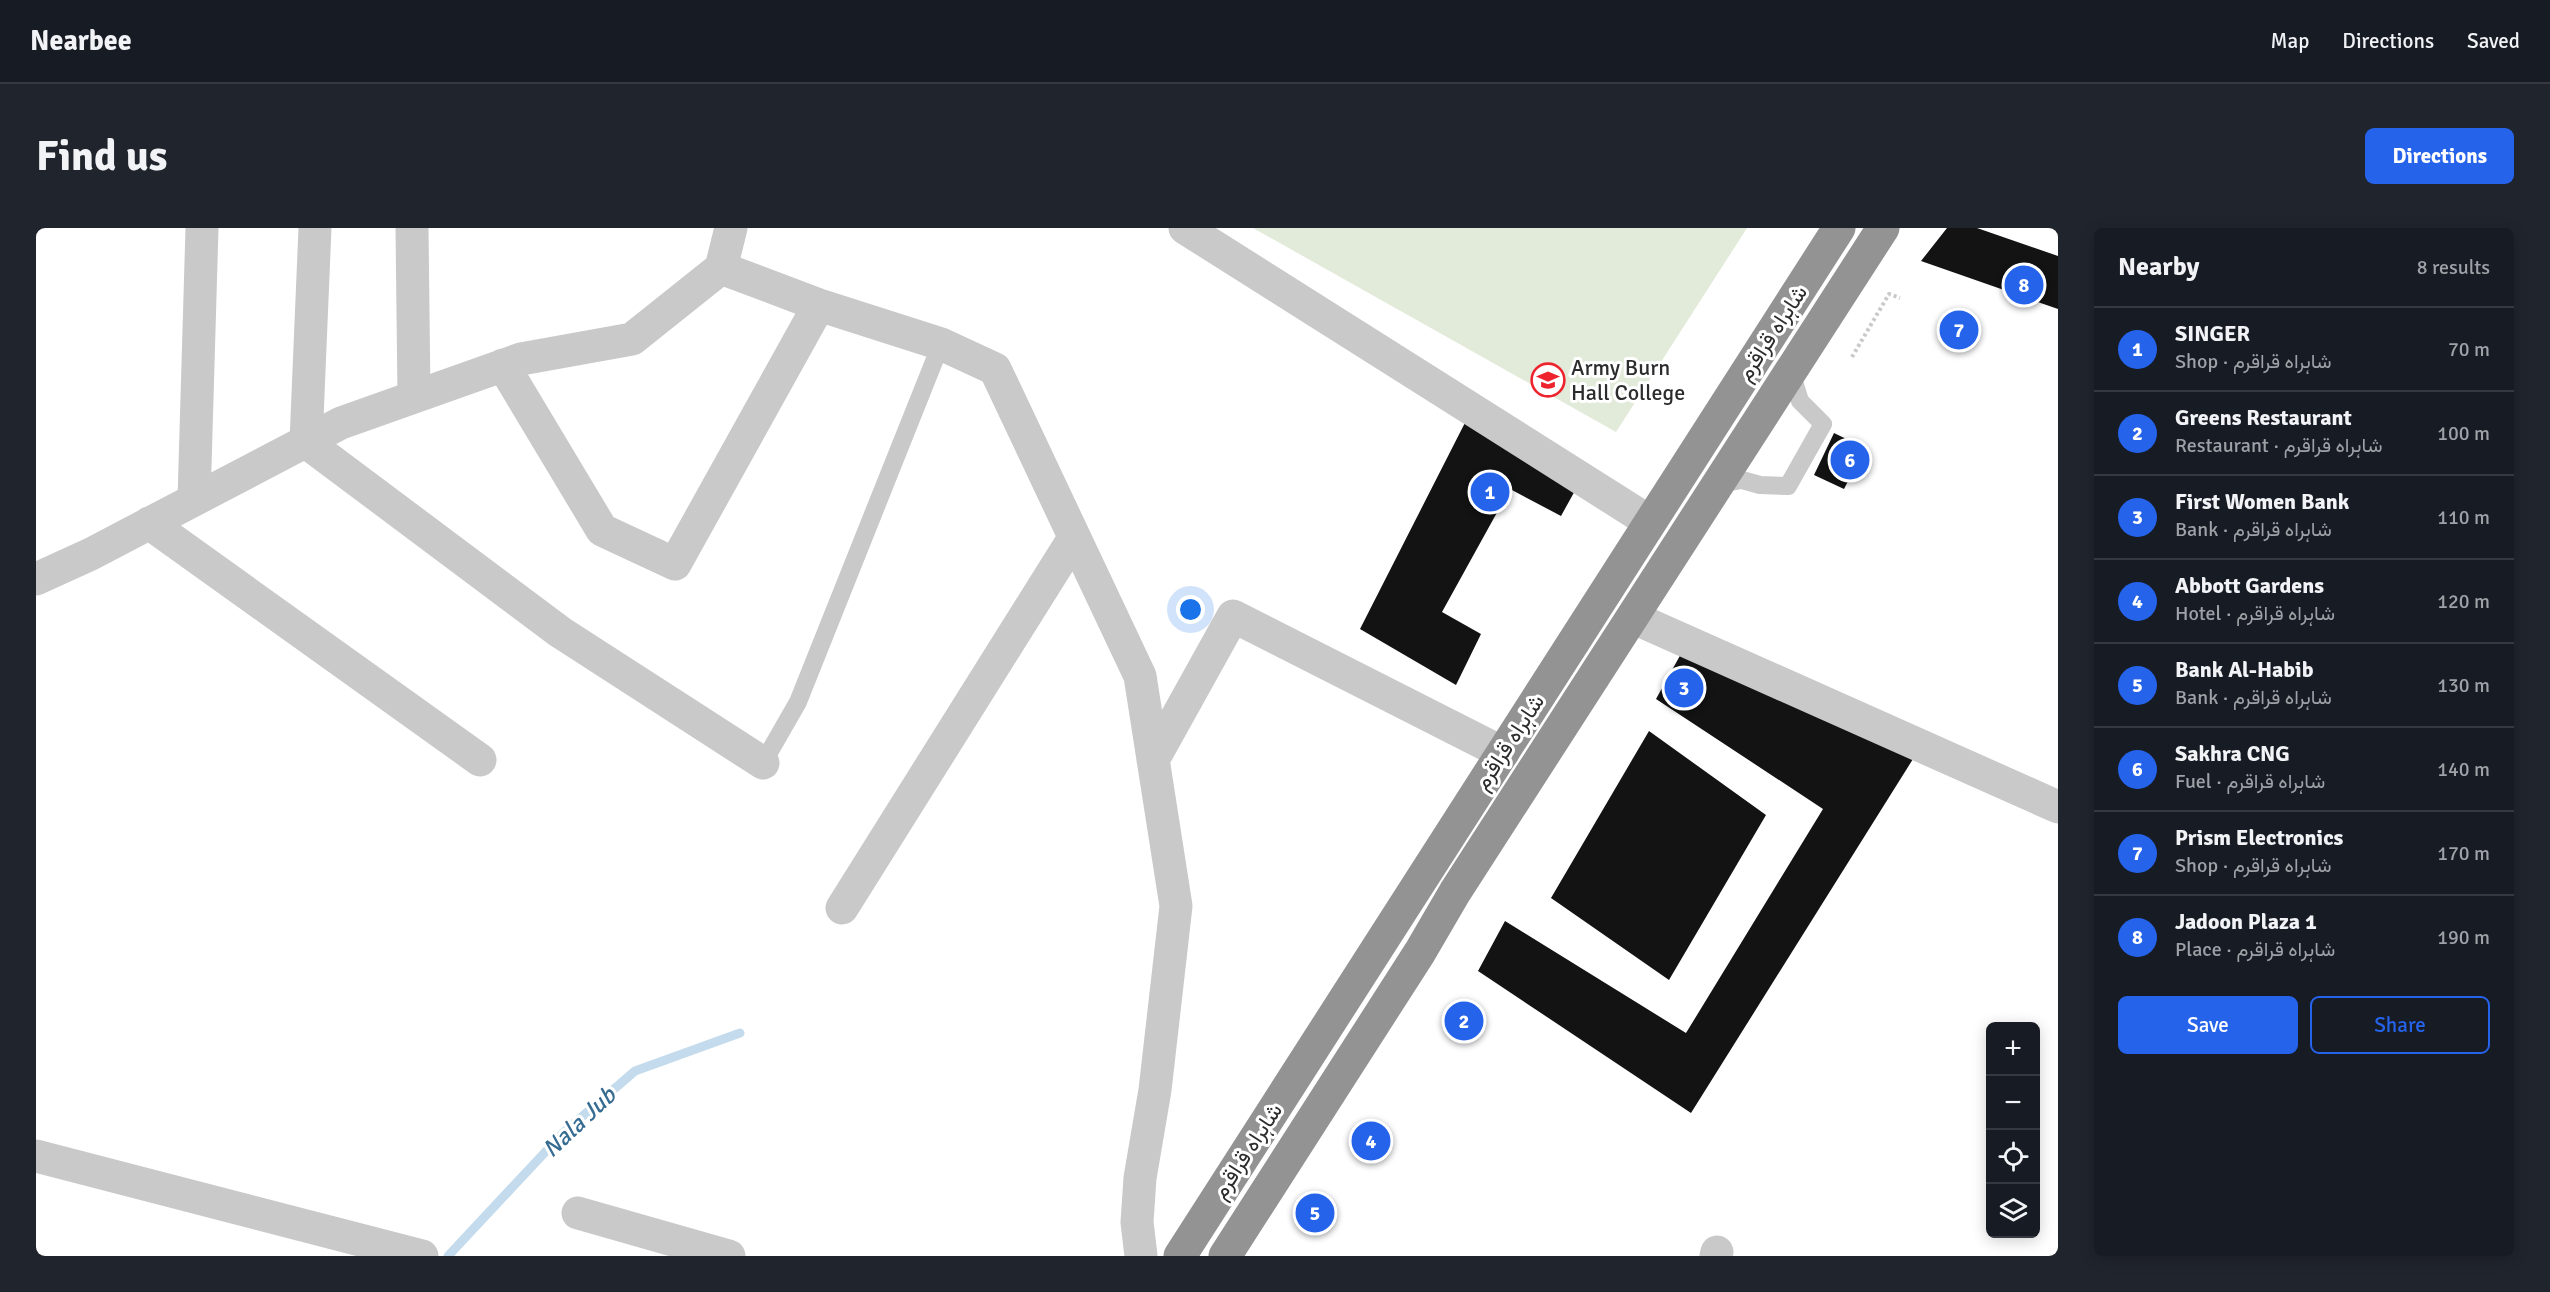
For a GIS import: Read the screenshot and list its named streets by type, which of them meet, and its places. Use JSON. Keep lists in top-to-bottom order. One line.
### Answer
{"streets":{"highway":["شاہراہ قراقرم"]},"water":["Nala Jub"],"places":{"school or university":["Army Burn Hall College"]},"page":{"header":"Nearbee","nav":["Map","Directions","Saved"],"buttons":["Directions",["Save","Share"]],"title":"Find us","heading":["Nearby","8 results"],"pins":["8","7","6","1","3","2","4","5"],"list":[{"mark":"1","name":"SINGER","note":"Shop · شاہراہ قراقرم","value":"70 m"},{"mark":"2","name":"Greens Restaurant","note":"Restaurant · شاہراہ قراقرم","value":"100 m"},{"mark":"3","name":"First Women Bank","note":"Bank · شاہراہ قراقرم","value":"110 m"},{"mark":"4","name":"Abbott Gardens","note":"Hotel · شاہراہ قراقرم","value":"120 m"},{"mark":"5","name":"Bank Al-Habib","note":"Bank · شاہراہ قراقرم","value":"130 m"},{"mark":"6","name":"Sakhra CNG","note":"Fuel · شاہراہ قراقرم","value":"140 m"},{"mark":"7","name":"Prism Electronics","note":"Shop · شاہراہ قراقرم","value":"170 m"},{"mark":"8","name":"Jadoon Plaza 1","note":"Place · شاہراہ قراقرم","value":"190 m"}],"map_buttons":["+","−"]}}
